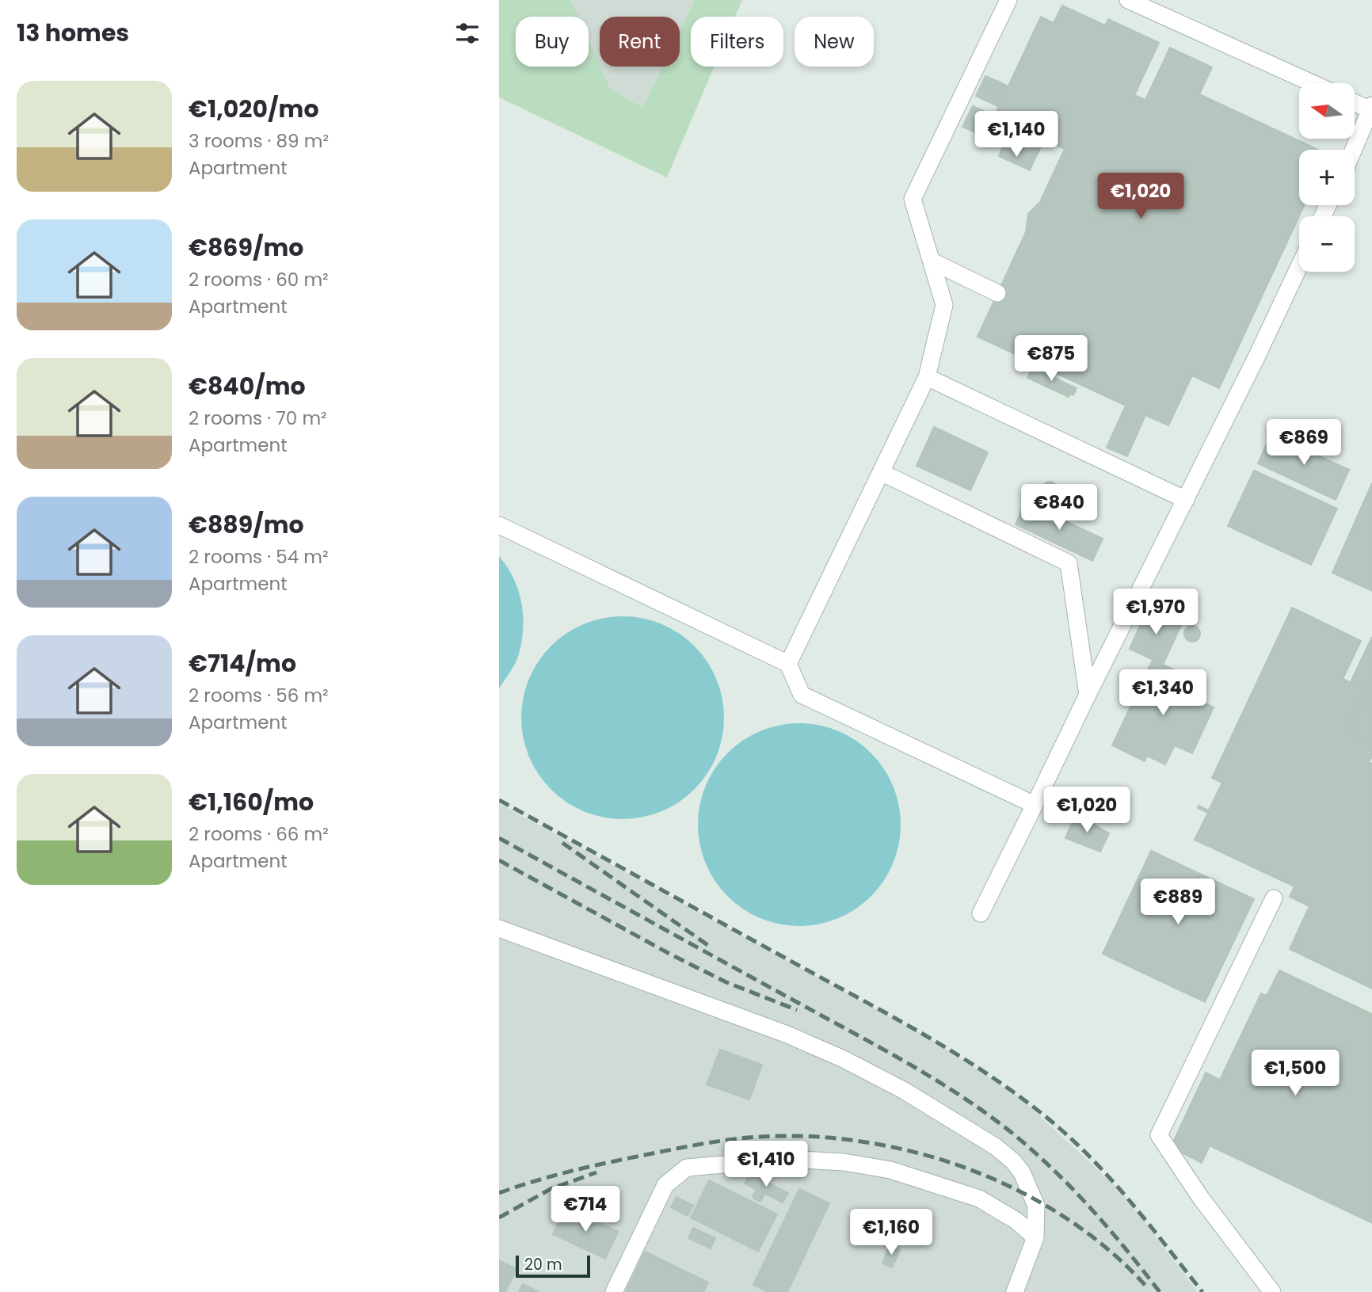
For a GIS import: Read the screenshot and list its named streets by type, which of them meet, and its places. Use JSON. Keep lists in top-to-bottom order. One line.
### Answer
{"scale_bar":"20 m","north":"left","page":{"heading":"13 homes","chip":["Buy","Rent","Filters","New"],"list":[{"name":"€1,020/mo","note":"3 rooms · 89 m² · Apartment"},{"name":"€869/mo","note":"2 rooms · 60 m² · Apartment"},{"name":"€840/mo","note":"2 rooms · 70 m² · Apartment"},{"name":"€889/mo","note":"2 rooms · 54 m² · Apartment"},{"name":"€714/mo","note":"2 rooms · 56 m² · Apartment"},{"name":"€1,160/mo","note":"2 rooms · 66 m² · Apartment"}],"map_buttons":["+","−"],"price":["€1,140","€1,020","€875","€869","€840","€1,970","€1,340","€1,020","€889","€1,500","€1,410","€714","€1,160"],"scale":"20 m"}}
